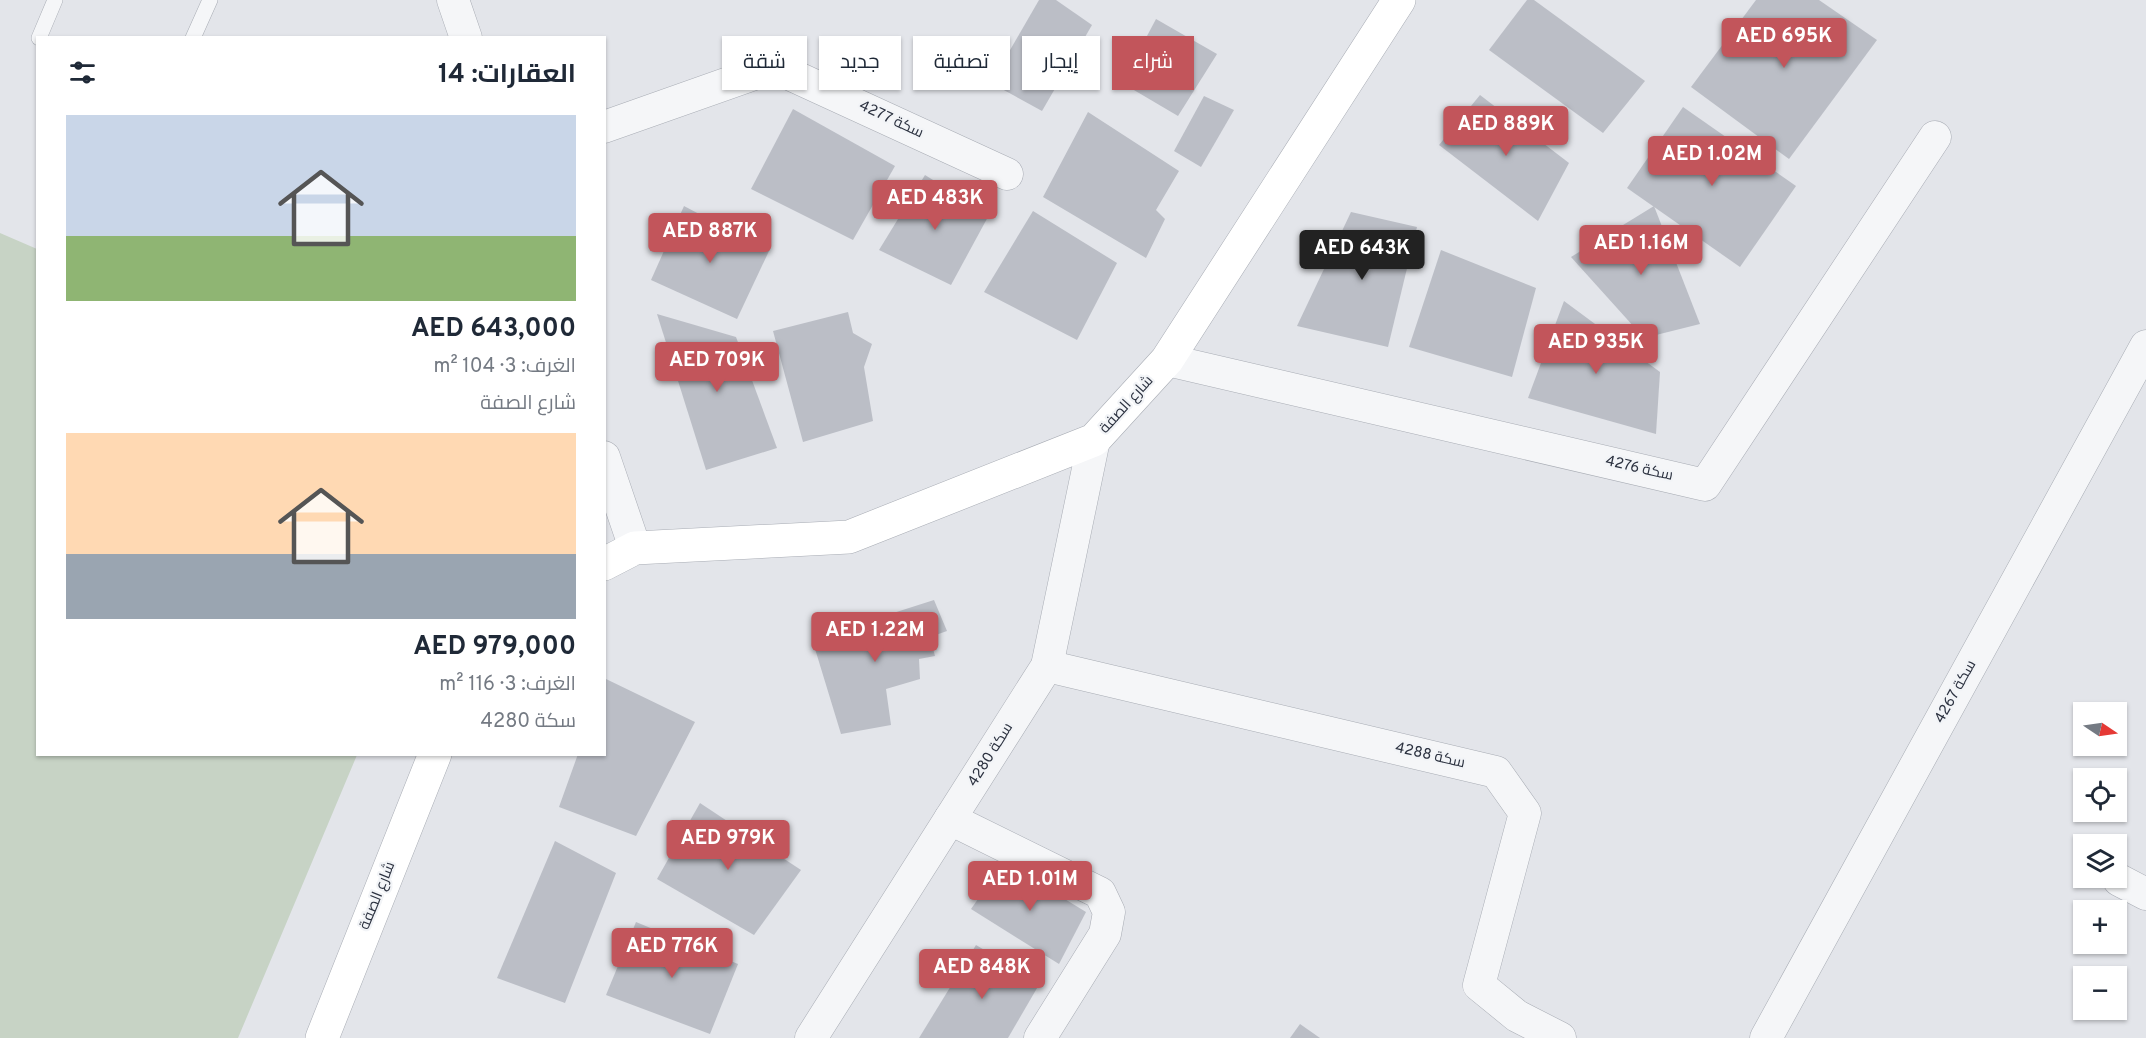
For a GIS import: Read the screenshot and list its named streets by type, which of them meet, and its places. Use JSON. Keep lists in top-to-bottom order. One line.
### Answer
{"streets":{"street":["سكة 4277","شارع الصفة","سكة 4276","سكة 4267","سكة 4280","سكة 4288"]},"crossings":[["شارع الصفة","سكة 4276"],["شارع الصفة","سكة 4280"],["سكة 4280","سكة 4288"]],"north":"right","page":{"price":["AED 695K","AED 889K","AED 1.02M","AED 483K","AED 887K","AED 1.16M","AED 643K","AED 935K","AED 709K","AED 1.22M","AED 979K","AED 1.01M","AED 776K","AED 848K"],"chip":["شراء","إيجار","تصفية","جديد","شقة"],"heading":"العقارات: 14","list":[{"name":"AED 643,000","note":"الغرف: 3 · 104 m² · شارع الصفة"},{"name":"AED 979,000","note":"الغرف: 3 · 116 m² · سكة 4280"}],"map_buttons":["+","−"]}}
